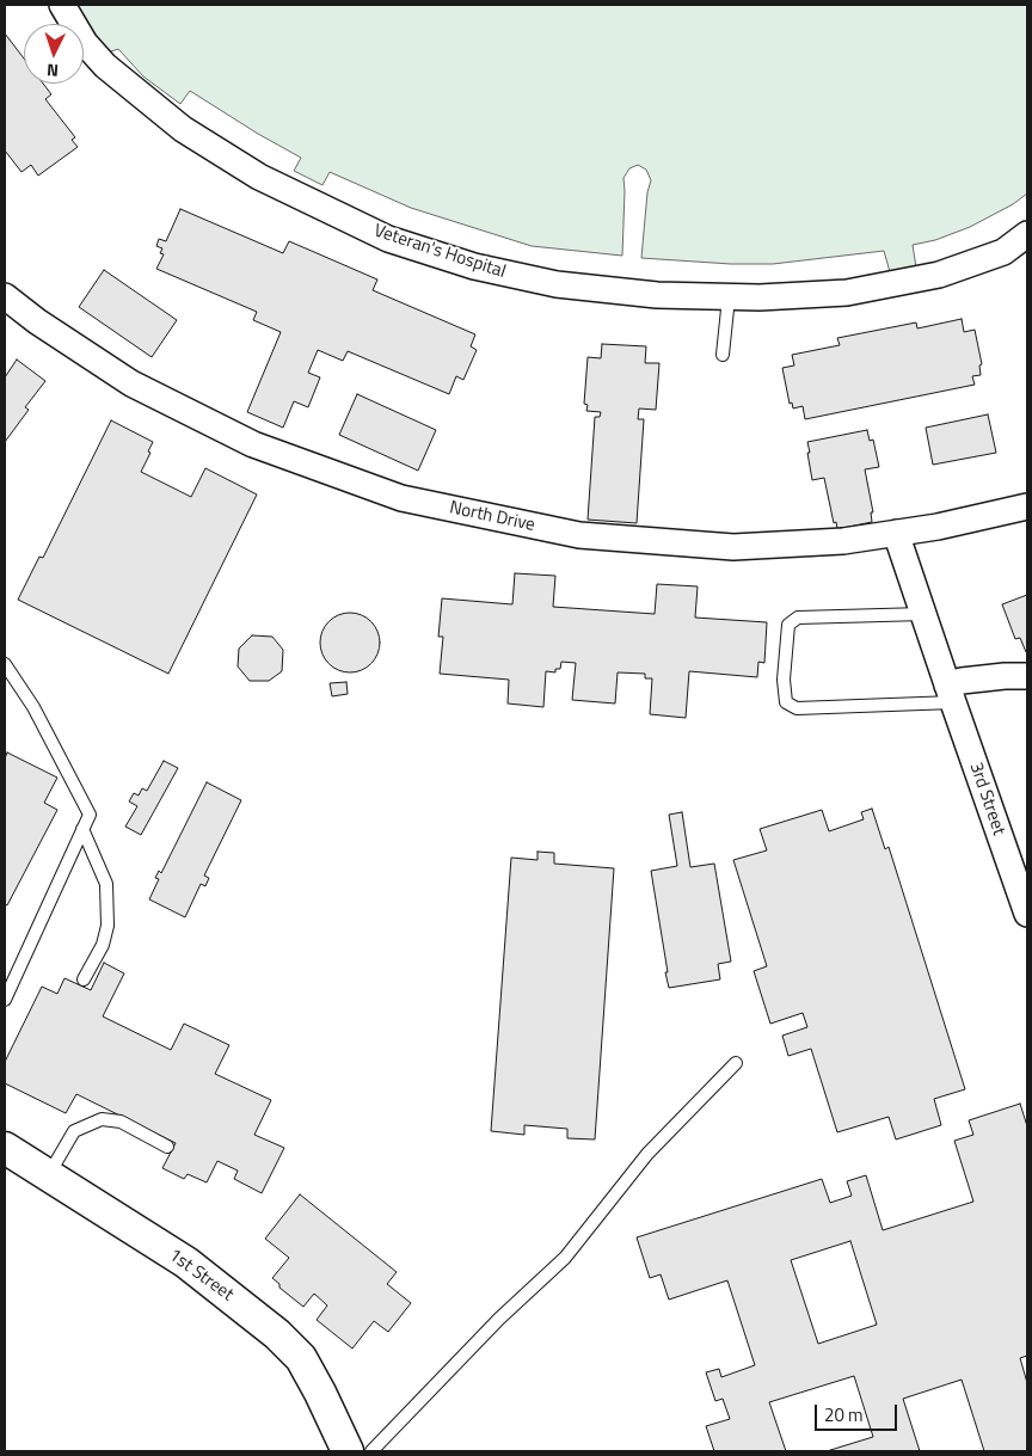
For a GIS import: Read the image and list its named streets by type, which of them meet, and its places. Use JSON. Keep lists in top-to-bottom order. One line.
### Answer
{"streets":{"street":["Veteran's Hospital","North Drive","3rd Street","1st Street"]},"crossings":[["North Drive","3rd Street"]],"scale_bar":"20 m","north":"bottom"}
